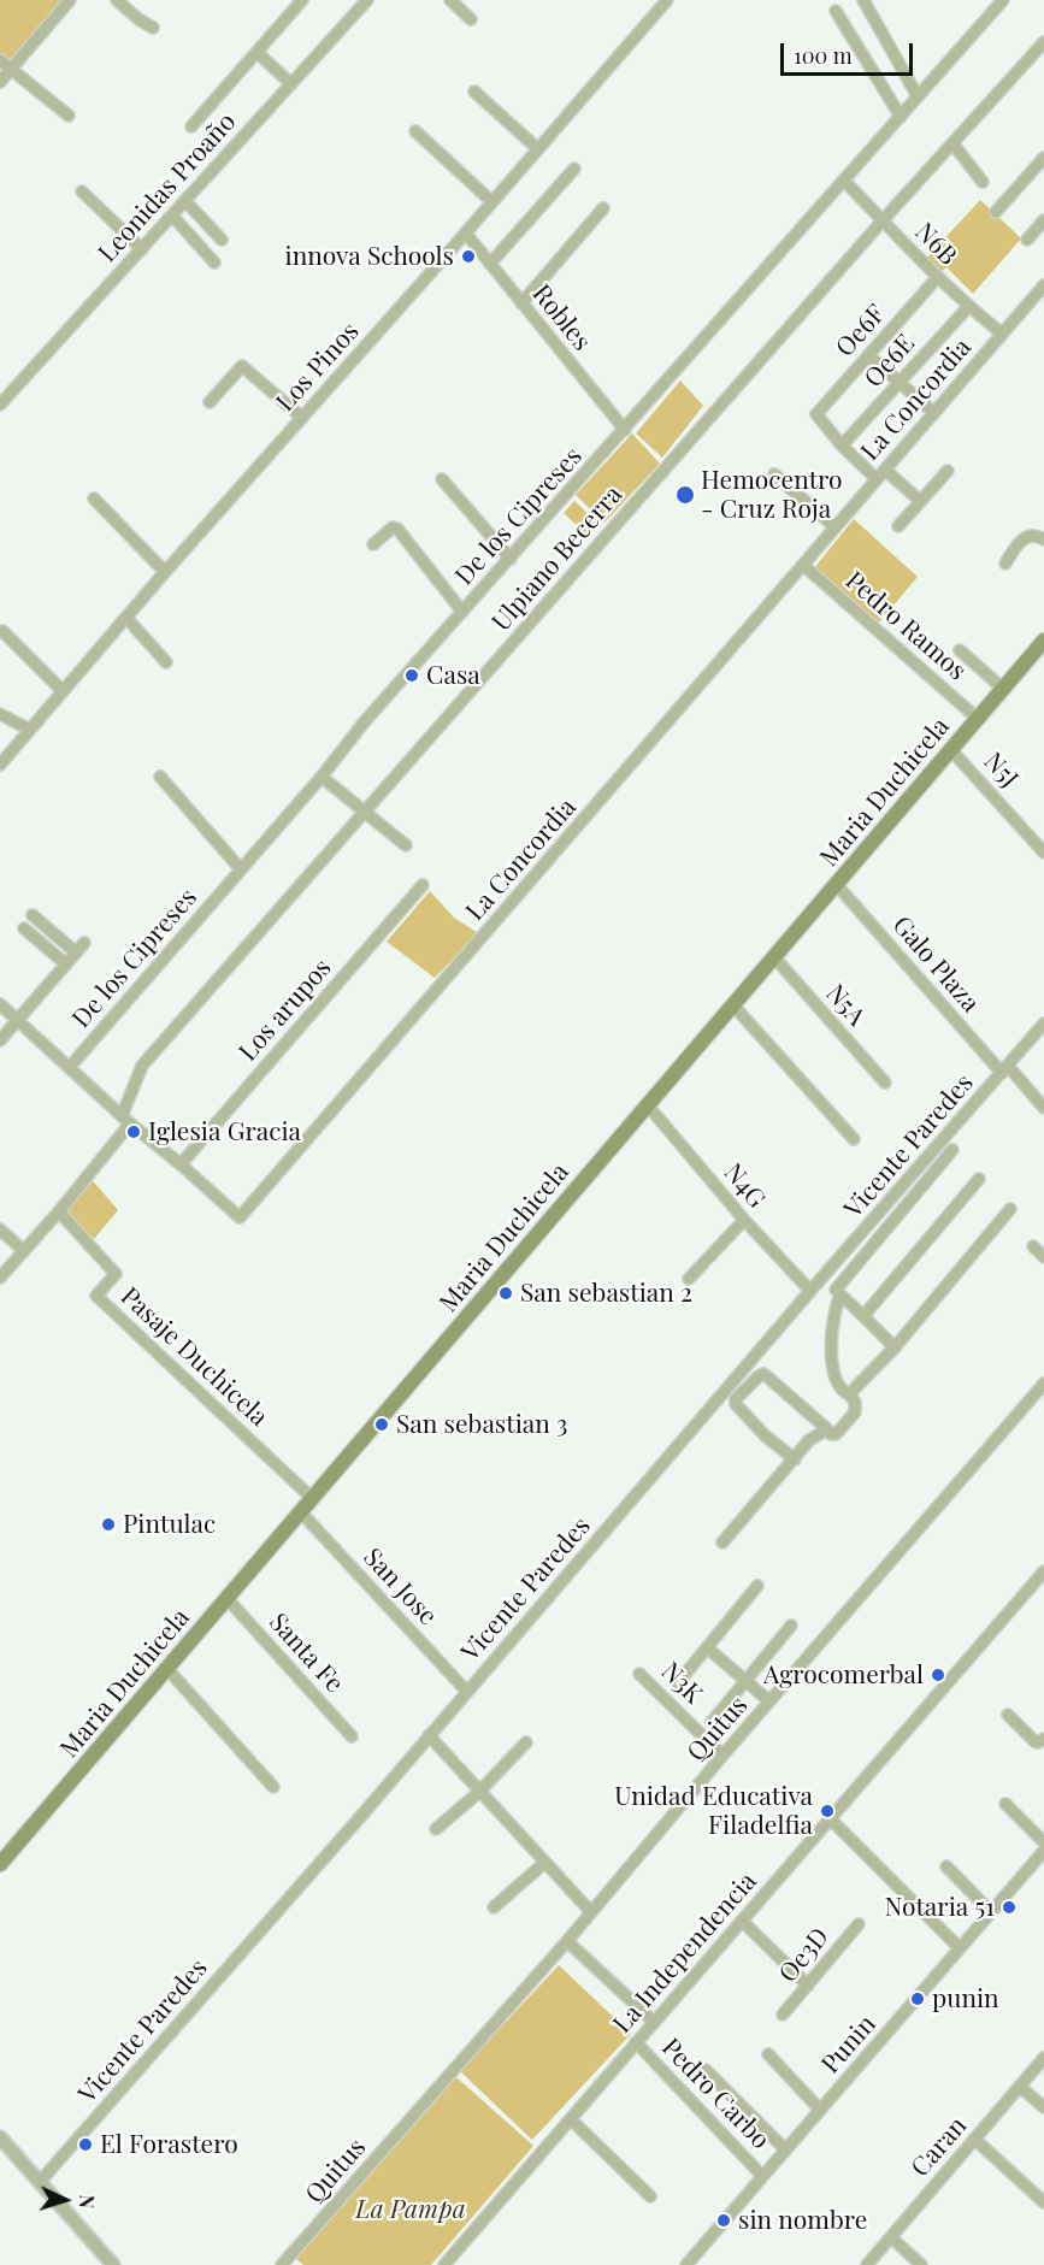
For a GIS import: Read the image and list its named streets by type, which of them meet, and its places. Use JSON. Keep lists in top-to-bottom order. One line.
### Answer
{"streets":{"main road":["Maria Duchicela"],"street":["Leonidas Proaño","N6B","Robles","Oe6F","Oe6E","Los Pinos","La Concordia","De los Cipreses","Ulpiano Becerra","Pedro Ramos","N5J","Galo Plaza","N5A","Los arupos","Vicente Paredes","N4G","Pasaje Duchicela","San Jose","Santa Fe","N3K","Quitus","La Independencia","Oe3D","Punin","Pedro Carbo","Caran"]},"crossings":[["N6B","Oe6F"],["N6B","Oe6E"],["N6B","La Concordia"],["N6B","De los Cipreses"],["N6B","Ulpiano Becerra"],["Robles","Los Pinos"],["Robles","De los Cipreses"],["Oe6F","Oe6E"],["La Concordia","De los Cipreses"],["La Concordia","Ulpiano Becerra"],["La Concordia","Pedro Ramos"],["La Concordia","Los arupos"],["Pedro Ramos","Maria Duchicela"],["N5J","Maria Duchicela"],["Maria Duchicela","Galo Plaza"],["Maria Duchicela","N5A"],["Maria Duchicela","N4G"],["Maria Duchicela","Pasaje Duchicela"],["Maria Duchicela","San Jose"],["Maria Duchicela","Santa Fe"],["Galo Plaza","Vicente Paredes"],["Vicente Paredes","N4G"],["Vicente Paredes","San Jose"],["N3K","Quitus"],["La Independencia","Pedro Carbo"],["Punin","Pedro Carbo"]],"parks":["La Pampa"],"places":["innova Schools","Hemocentro - Cruz Roja","Casa","Iglesia Gracia","San sebastian 2","San sebastian 3","Pintulac","Agrocomerbal","Unidad Educativa Filadelfia","Notaria 51","punin","El Forastero","sin nombre"],"scale_bar":"100 m","north":"right"}
